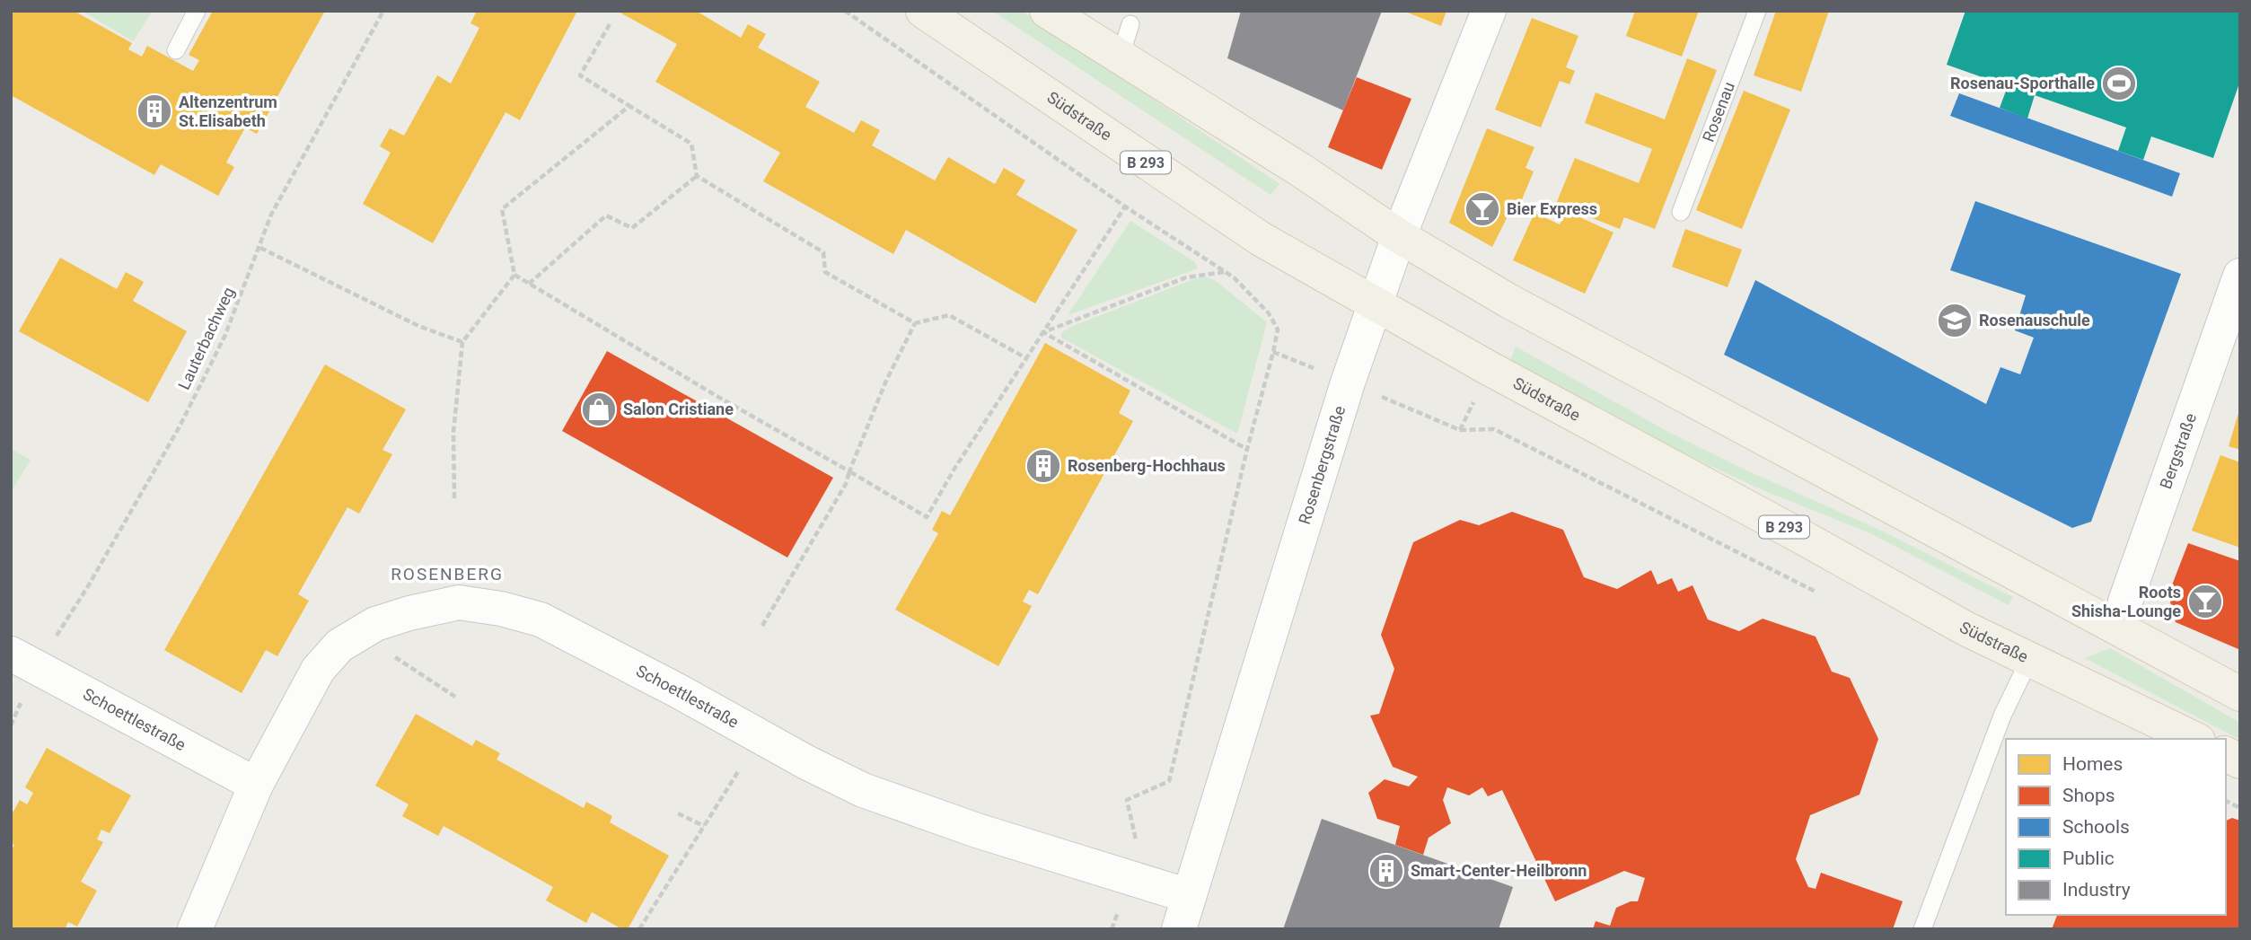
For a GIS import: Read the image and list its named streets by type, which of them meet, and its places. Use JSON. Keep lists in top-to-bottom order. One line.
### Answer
{"streets":{"main road":["Südstraße","B 293"],"street":["Bergstraße","Rosenbergstraße","Schoettlestraße"],"lane":["Rosenau"],"path":["Lauterbachweg"]},"crossings":[["Südstraße","Rosenbergstraße"],["Lauterbachweg","Schoettlestraße"],["Rosenbergstraße","Schoettlestraße"]],"districts":["ROSENBERG"],"places":{"sports":["Rosenau-Sporthalle"],"building":["Altenzentrum St.Elisabeth","Rosenberg-Hochhaus","Smart-Center-Heilbronn"],"bar":["Bier Express","Roots Shisha-Lounge"],"school or university":["Rosenauschule"],"shop":["Salon Cristiane"]},"legend":["Homes","Shops","Schools","Public","Industry"]}
